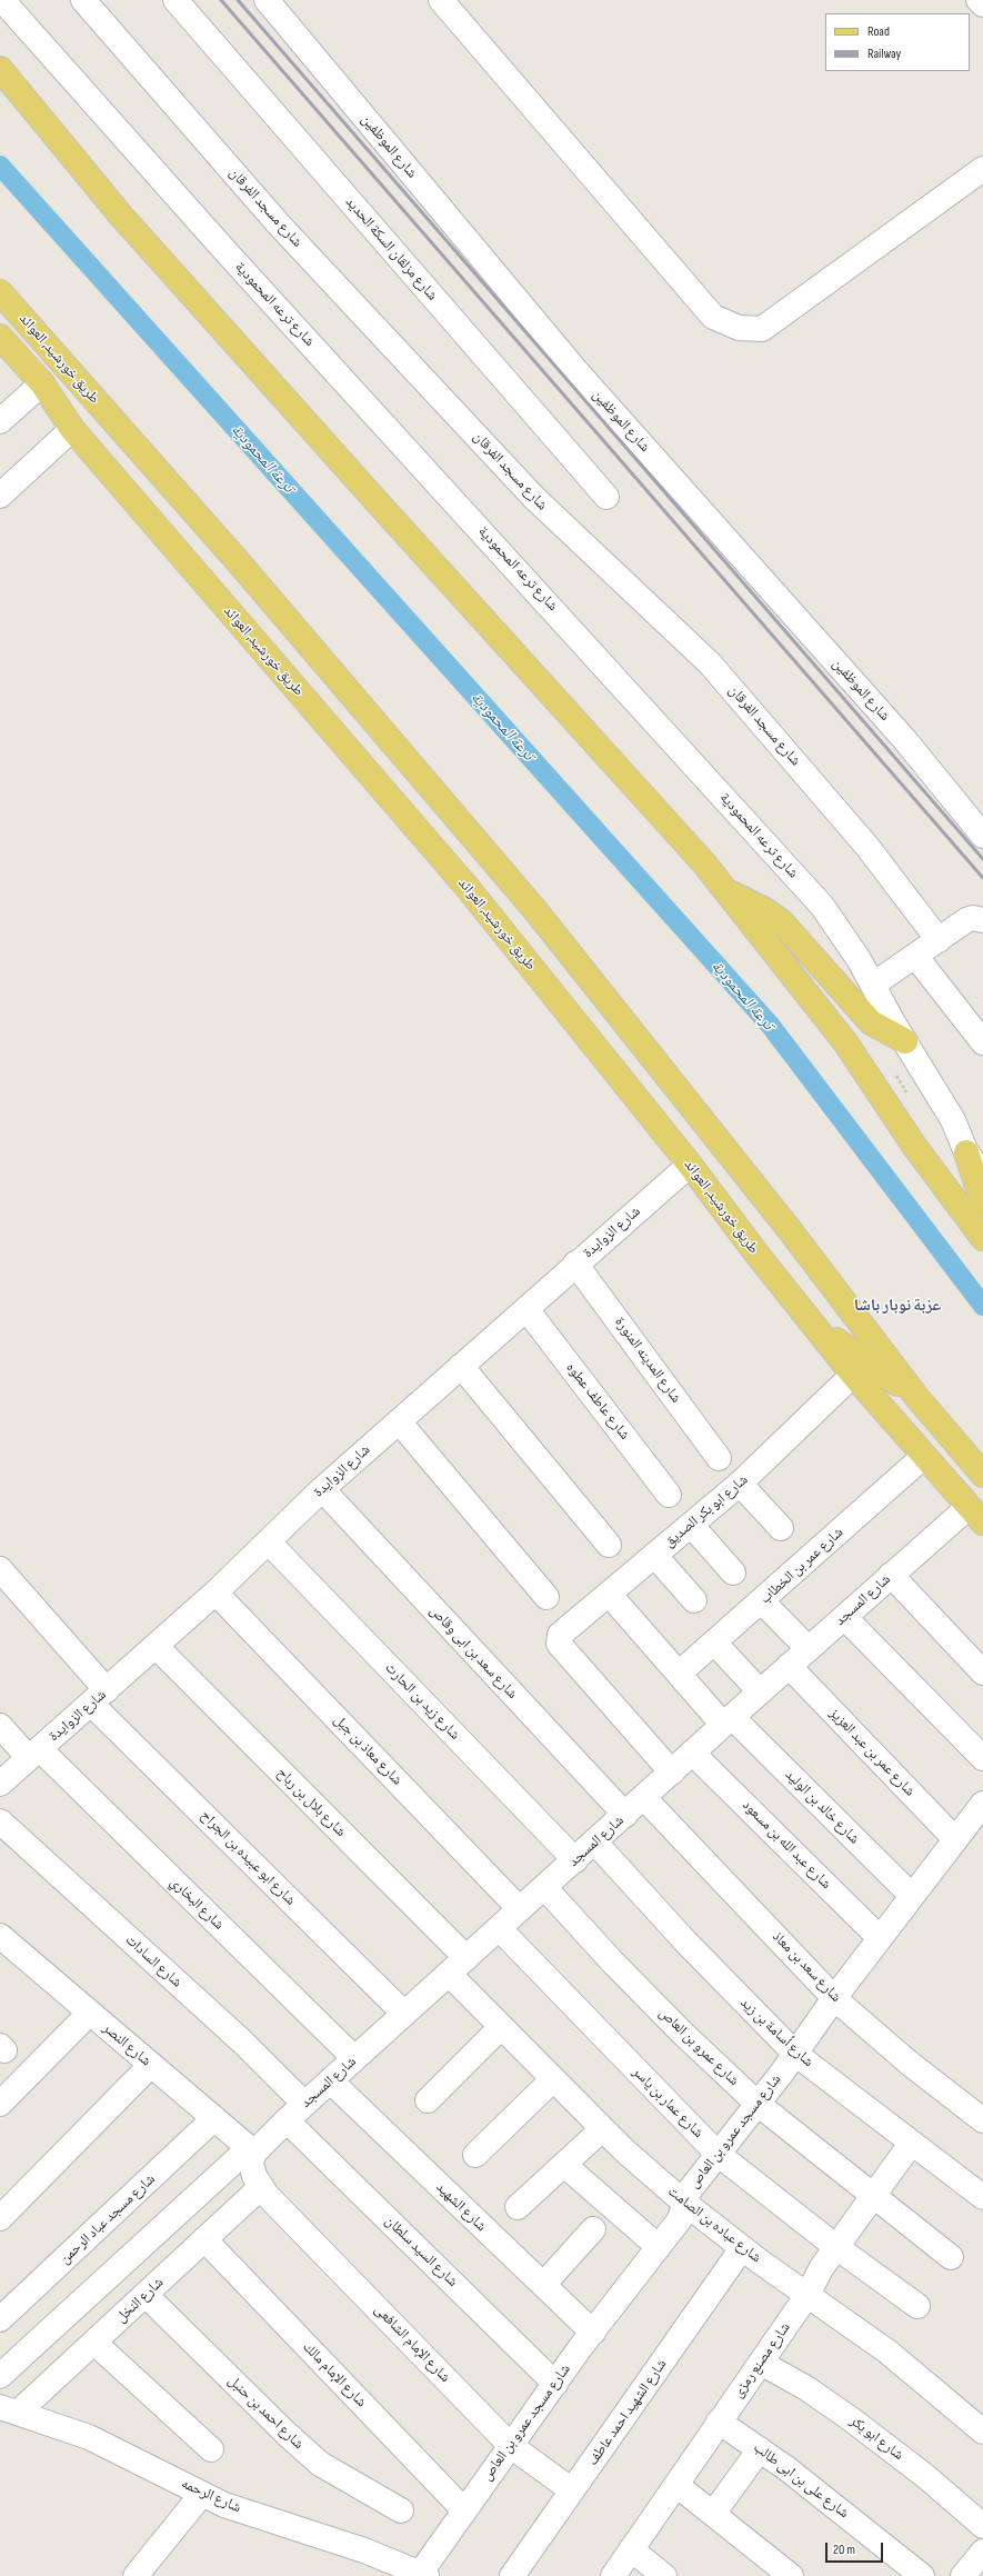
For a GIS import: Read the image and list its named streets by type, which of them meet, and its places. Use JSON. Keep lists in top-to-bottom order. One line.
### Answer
{"streets":{"main road":["طريق خورشيد, العوائد"],"street":["شارع الموظفين","شارع مسجد الفرقان","شارع مزلقان السكة الحديد","شارع ترعه المحمودية","شارع الزوايدة","شارع المدينه المنورة","شارع عاطف عطوه","شارع ابو بكر الصديق","شارع عمر بن الخطاب","شارع المسجد","شارع سعد بن ابى وقاص","شارع زيد بن الحارث","شارع معاذ بن جبل","شارع عمر بن عبد العزيز","شارع بلال بن رباح","شارع خالد بن الوليد","شارع عبد الله بن مسعود","شارع ابو عبيده بن الجراح","شارع البخاري","شارع السادات","شارع سعد بن معاذ","شارع أسامة بن زيد","شارع النصر","شارع عمرو بن العاص","شارع عمار بن ياسر","شارع مسجد عمرو بن العاص","شارع الشهيد","شارع مسجد عباد الرحمن","شارع عباده بن الصامت","شارع السيد سلطان","شارع النخل","شارع الإمام الشافعى","شارع مصنع رمزى","شارع الإمام مالك","شارع احمد بن حنبل","شارع الشهيد احمد عاطف","شارع ابو بكر","شارع على بن ابى طالب","شارع الرحمه"]},"crossings":[["طريق خورشيد, العوائد","شارع الزوايدة"],["طريق خورشيد, العوائد","شارع ابو بكر الصديق"],["طريق خورشيد, العوائد","شارع عمر بن الخطاب"],["طريق خورشيد, العوائد","شارع المسجد"],["شارع الزوايدة","شارع المدينه المنورة"],["شارع الزوايدة","شارع عاطف عطوه"],["شارع الزوايدة","شارع سعد بن ابى وقاص"],["شارع الزوايدة","شارع زيد بن الحارث"],["شارع الزوايدة","شارع معاذ بن جبل"],["شارع الزوايدة","شارع بلال بن رباح"],["شارع الزوايدة","شارع ابو عبيده بن الجراح"],["شارع الزوايدة","شارع البخاري"],["شارع ابو بكر الصديق","شارع المسجد"],["شارع ابو بكر الصديق","شارع خالد بن الوليد"],["شارع عمر بن الخطاب","شارع خالد بن الوليد"],["شارع المسجد","شارع سعد بن ابى وقاص"],["شارع المسجد","شارع زيد بن الحارث"],["شارع المسجد","شارع معاذ بن جبل"],["شارع المسجد","شارع عمر بن عبد العزيز"],["شارع المسجد","شارع بلال بن رباح"],["شارع المسجد","شارع خالد بن الوليد"],["شارع المسجد","شارع عبد الله بن مسعود"],["شارع المسجد","شارع ابو عبيده بن الجراح"],["شارع المسجد","شارع البخاري"],["شارع المسجد","شارع السادات"],["شارع المسجد","شارع سعد بن معاذ"],["شارع المسجد","شارع أسامة بن زيد"],["شارع المسجد","شارع النصر"],["شارع المسجد","شارع عمرو بن العاص"],["شارع المسجد","شارع عمار بن ياسر"],["شارع المسجد","شارع الشهيد"],["شارع المسجد","شارع عباده بن الصامت"],["شارع المسجد","شارع السيد سلطان"],["شارع عمر بن عبد العزيز","شارع مسجد عمرو بن العاص"],["شارع خالد بن الوليد","شارع مسجد عمرو بن العاص"],["شارع عبد الله بن مسعود","شارع مسجد عمرو بن العاص"],["شارع سعد بن معاذ","شارع مسجد عمرو بن العاص"],["شارع أسامة بن زيد","شارع مسجد عمرو بن العاص"],["شارع أسامة بن زيد","شارع مصنع رمزى"],["شارع النصر","شارع مسجد عباد الرحمن"],["شارع عمرو بن العاص","شارع مسجد عمرو بن العاص"],["شارع عمرو بن العاص","شارع مصنع رمزى"],["شارع عمار بن ياسر","شارع مسجد عمرو بن العاص"],["شارع عمار بن ياسر","شارع مصنع رمزى"],["شارع مسجد عمرو بن العاص","شارع الشهيد"],["شارع مسجد عمرو بن العاص","شارع عباده بن الصامت"],["شارع مسجد عمرو بن العاص","شارع السيد سلطان"],["شارع مسجد عمرو بن العاص","شارع الإمام الشافعى"],["شارع مسجد عمرو بن العاص","شارع الإمام مالك"],["شارع مسجد عمرو بن العاص","شارع الرحمه"],["شارع عباده بن الصامت","شارع مصنع رمزى"],["شارع عباده بن الصامت","شارع الشهيد احمد عاطف"],["شارع النخل","شارع الإمام الشافعى"],["شارع النخل","شارع الإمام مالك"],["شارع النخل","شارع احمد بن حنبل"],["شارع النخل","شارع الرحمه"],["شارع الإمام الشافعى","شارع الشهيد احمد عاطف"],["شارع مصنع رمزى","شارع ابو بكر"],["شارع مصنع رمزى","شارع على بن ابى طالب"]],"districts":["عزبة نوبار باشا"],"water":["ترعة المحمودية"],"legend":["Road","Railway"],"scale_bar":"20 m"}
